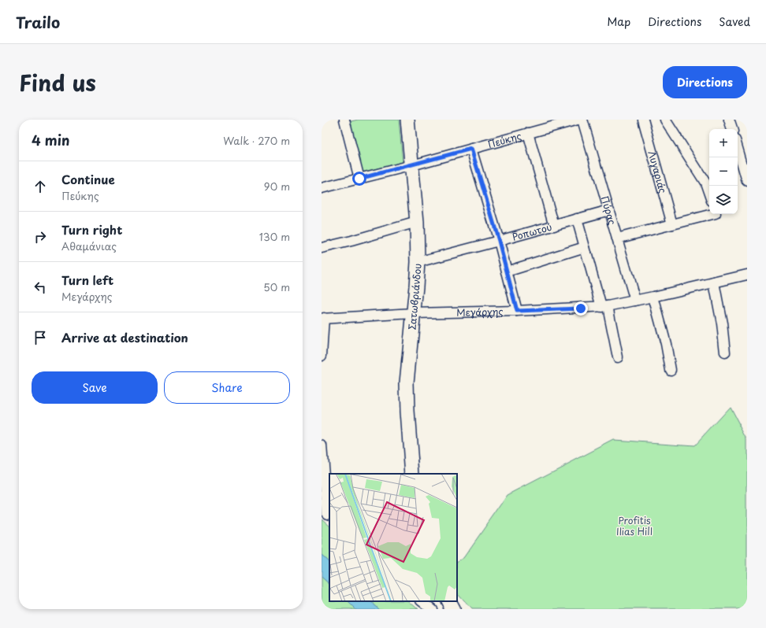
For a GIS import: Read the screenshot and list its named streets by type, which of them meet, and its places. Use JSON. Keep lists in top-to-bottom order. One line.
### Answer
{"streets":{"street":["Πεύκης","Λυγαριάς","Πύρας","Ροπωτού","Σατωβριάνδου","Μεγάρχης"]},"crossings":[["Πεύκης","Σατωβριάνδου"],["Πύρας","Ροπωτού"],["Πύρας","Μεγάρχης"],["Ροπωτού","Σατωβριάνδου"],["Σατωβριάνδου","Μεγάρχης"]],"parks":["Profitis Ilias Hill"],"page":{"header":"Trailo","nav":["Map","Directions","Saved"],"title":"Find us","buttons":["Directions",["Save","Share"]],"heading":["4 min","Walk · 270 m"],"map_buttons":["+","−"],"list":[["Continue","Πεύκης","90 m"],["Turn right","Αθαμάνιας","130 m"],["Turn left","Μεγάρχης","50 m"],"Arrive at destination"]}}
